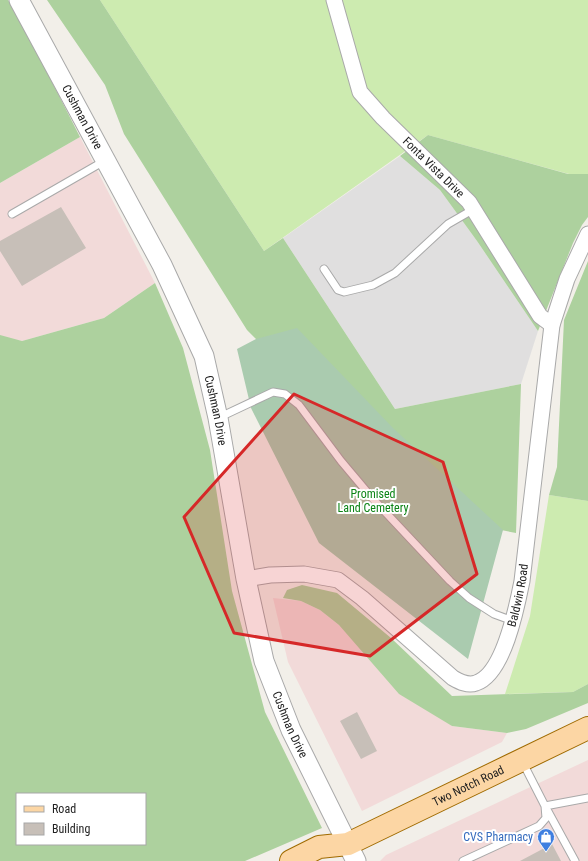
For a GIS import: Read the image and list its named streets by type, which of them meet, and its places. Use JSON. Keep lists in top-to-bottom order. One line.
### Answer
{"streets":{"main road":["Two Notch Road"],"street":["Cushman Drive","Fonta Vista Drive","Baldwin Road"]},"crossings":[["Cushman Drive","Baldwin Road"],["Cushman Drive","Two Notch Road"],["Fonta Vista Drive","Baldwin Road"]],"parks":["Promised Land Cemetery"],"places":{"shop":["CVS Pharmacy"]},"legend":["Road","Building"]}
